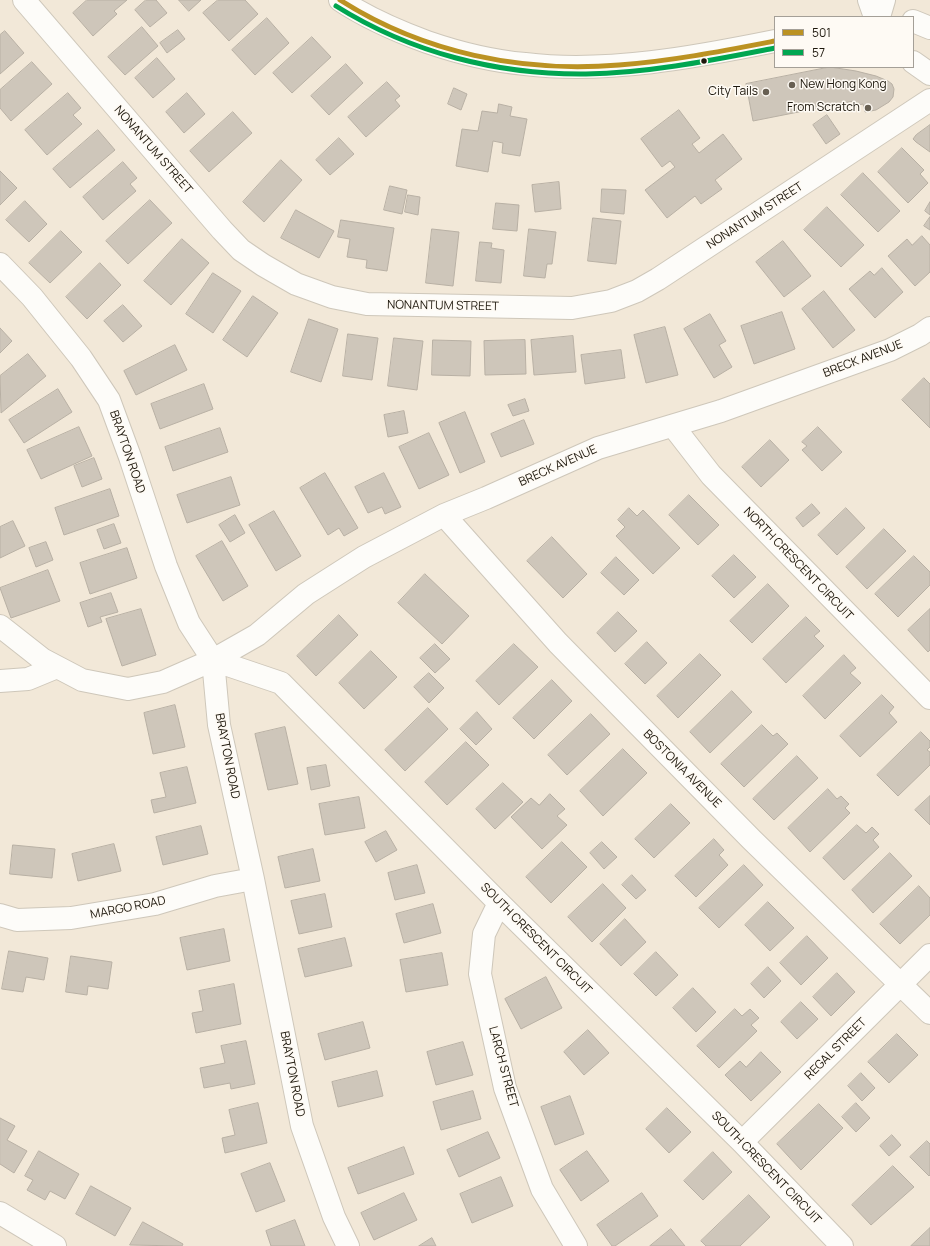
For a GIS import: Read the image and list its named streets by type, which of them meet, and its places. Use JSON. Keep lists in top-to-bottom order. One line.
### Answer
{"streets":{"street":["NONANTUM STREET","BRECK AVENUE","BRAYTON ROAD","NORTH CRESCENT CIRCUIT","BOSTONIA AVENUE","MARGO ROAD","SOUTH CRESCENT CIRCUIT","REGAL STREET","LARCH STREET"]},"crossings":[["BRECK AVENUE","BRAYTON ROAD"],["BRECK AVENUE","NORTH CRESCENT CIRCUIT"],["BRECK AVENUE","BOSTONIA AVENUE"],["BRECK AVENUE","SOUTH CRESCENT CIRCUIT"],["BRAYTON ROAD","MARGO ROAD"],["BRAYTON ROAD","SOUTH CRESCENT CIRCUIT"],["BOSTONIA AVENUE","REGAL STREET"],["SOUTH CRESCENT CIRCUIT","REGAL STREET"],["SOUTH CRESCENT CIRCUIT","LARCH STREET"]],"places":["New Hong Kong","City Tails","From Scratch"],"lines":["transit line 501","transit line 57"],"legend":["501","57"]}
